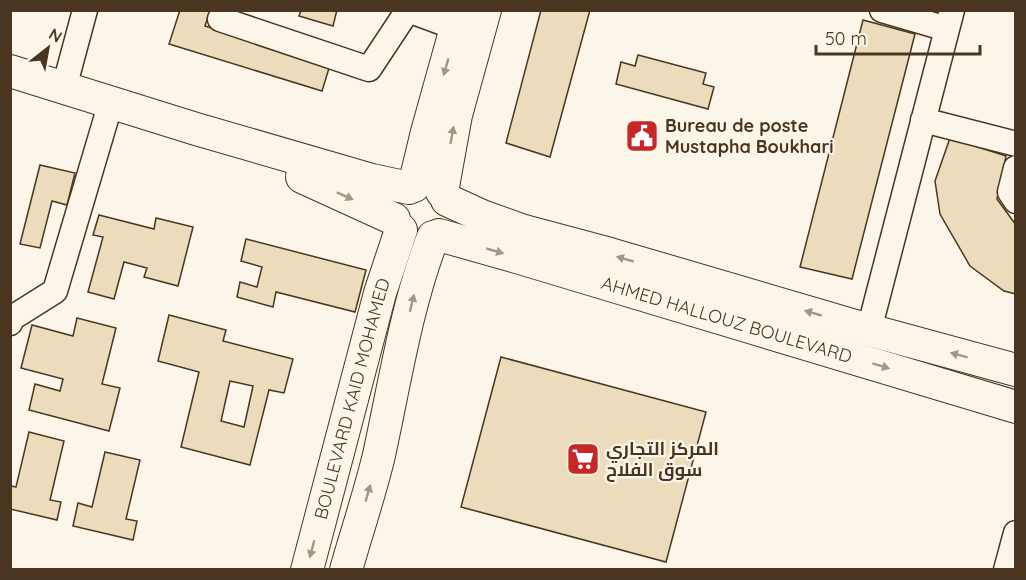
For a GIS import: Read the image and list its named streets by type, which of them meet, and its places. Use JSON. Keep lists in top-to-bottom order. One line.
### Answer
{"streets":{"main road":["AHMED HALLOUZ BOULEVARD","BOULEVARD KAID MOHAMED"]},"crossings":[["AHMED HALLOUZ BOULEVARD","BOULEVARD KAID MOHAMED"]],"places":{"public building":["Bureau de poste Mustapha Boukhari"],"supermarket":["المركز التجاري سوق الفلاح"]},"scale_bar":"50 m","north":"top right"}
